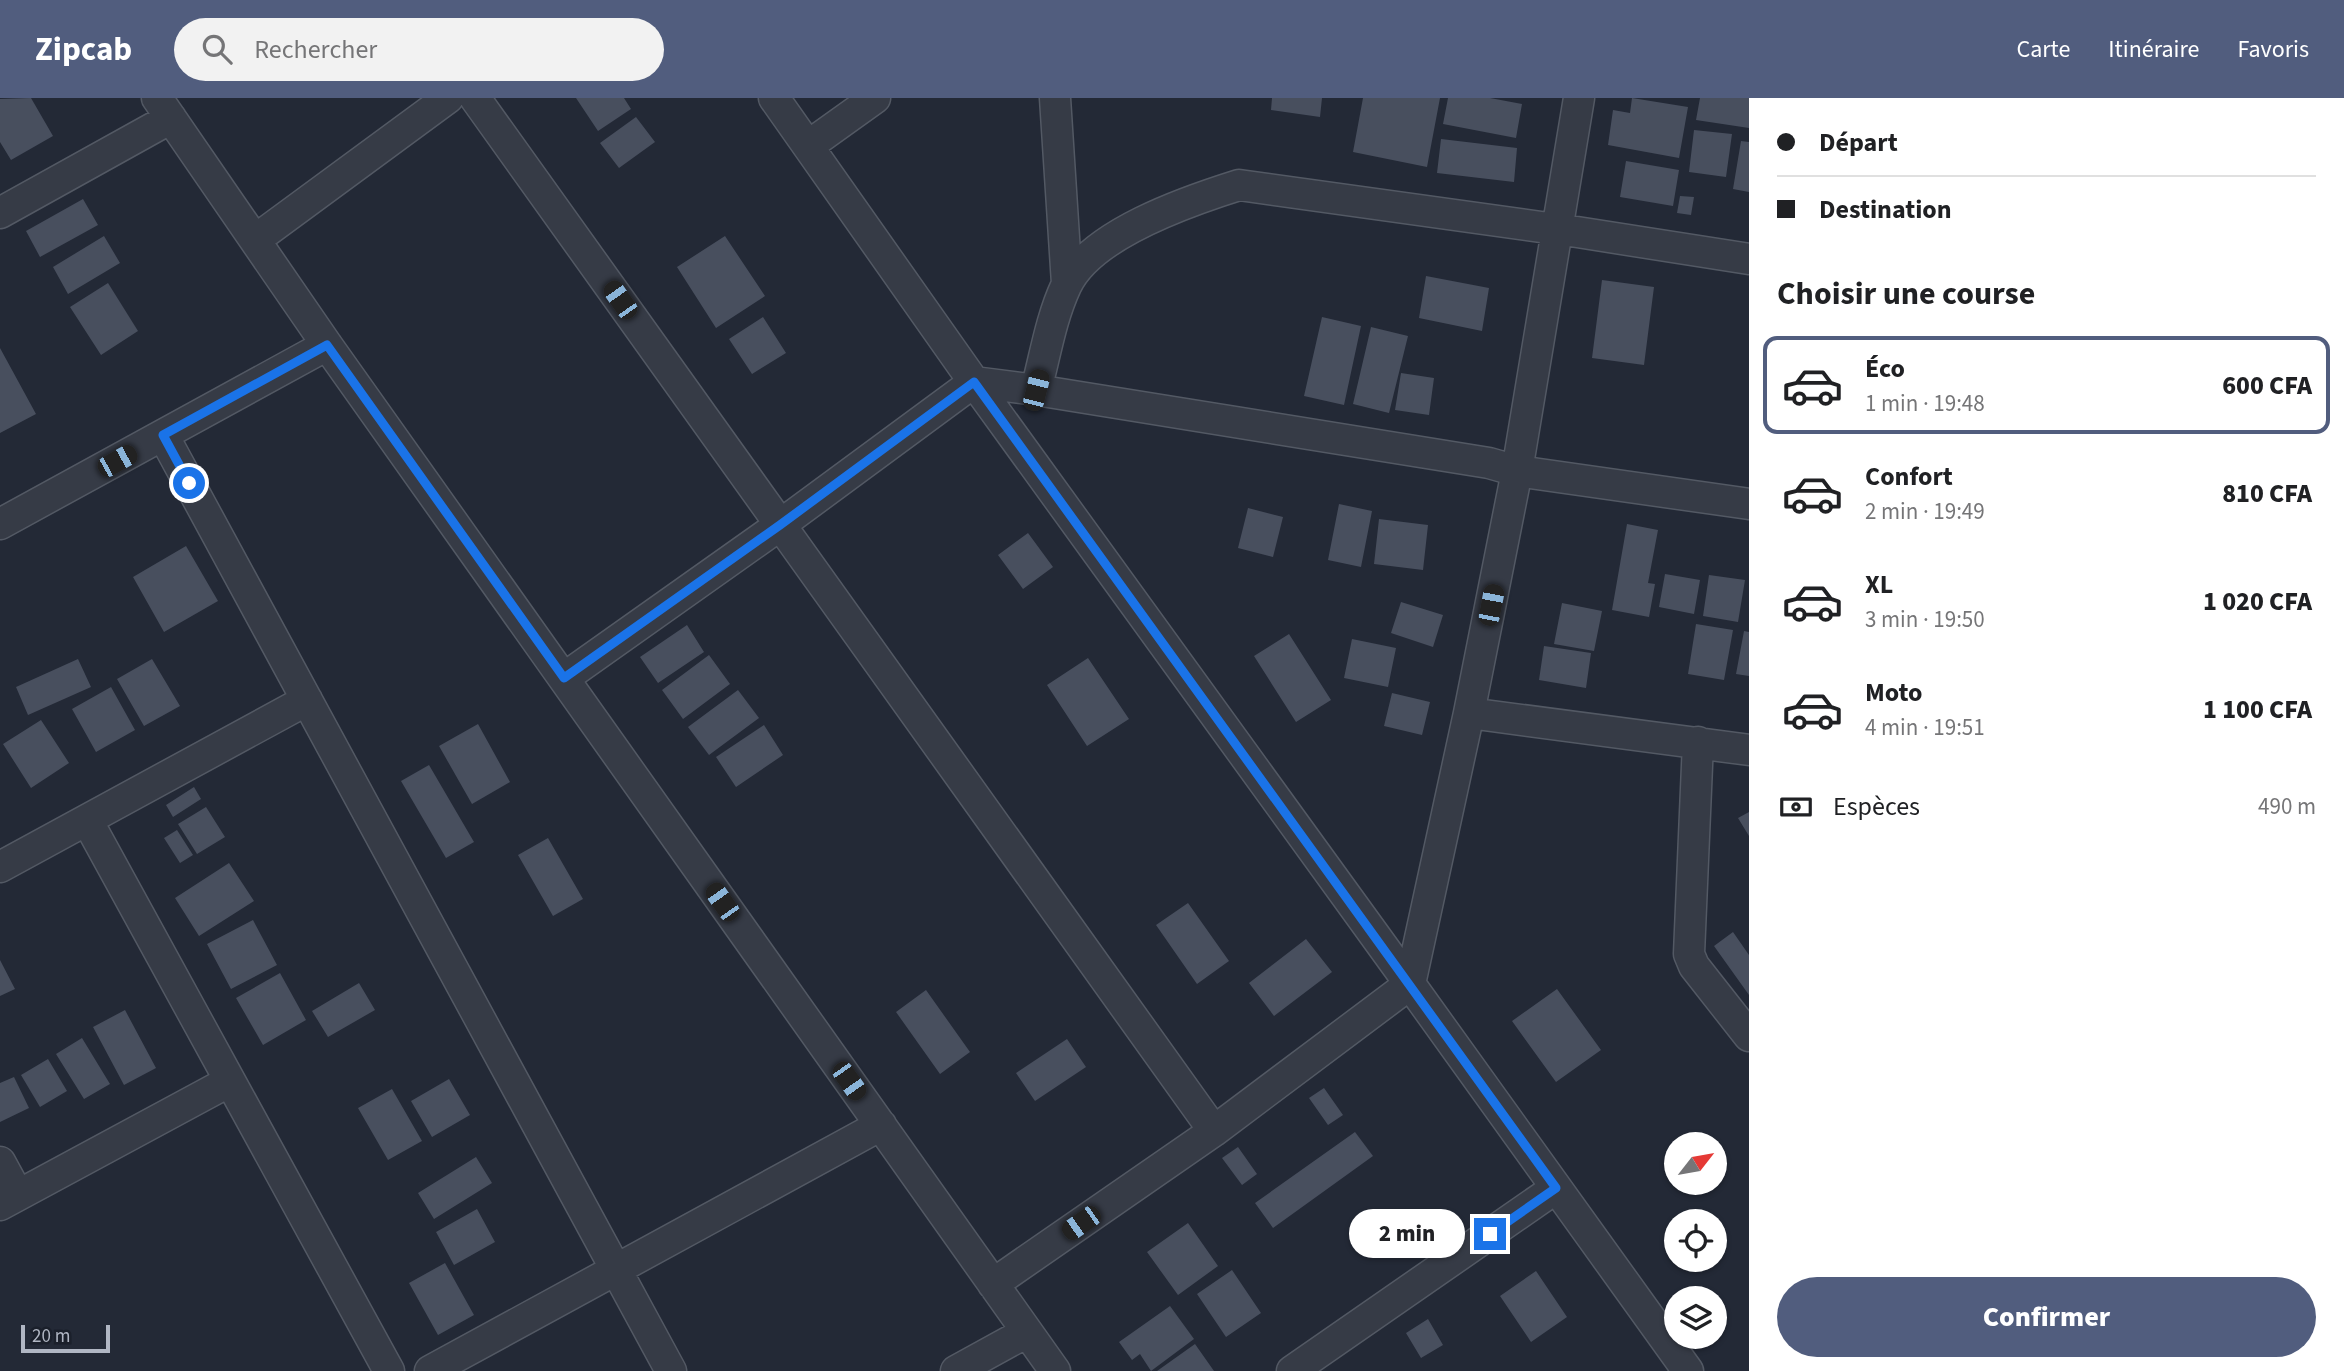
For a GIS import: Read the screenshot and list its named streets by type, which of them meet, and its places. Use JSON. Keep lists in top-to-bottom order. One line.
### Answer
{"scale_bar":"20 m","north":"top right","page":{"header":"Zipcab","search":"Rechercher","nav":["Carte","Itinéraire","Favoris"],"banner":["Départ","Destination"],"heading":"Choisir une course","list":[{"name":"Éco","note":"1 min · 19:48","value":"600 CFA"},{"name":"Confort","note":"2 min · 19:49","value":"810 CFA"},{"name":"XL","note":"3 min · 19:50","value":"1 020 CFA"},{"name":"Moto","note":"4 min · 19:51","value":"1 100 CFA"}],"pay":["Espèces","490 m"],"bubble":"2 min","buttons":"Confirmer","scale":"20 m"}}
